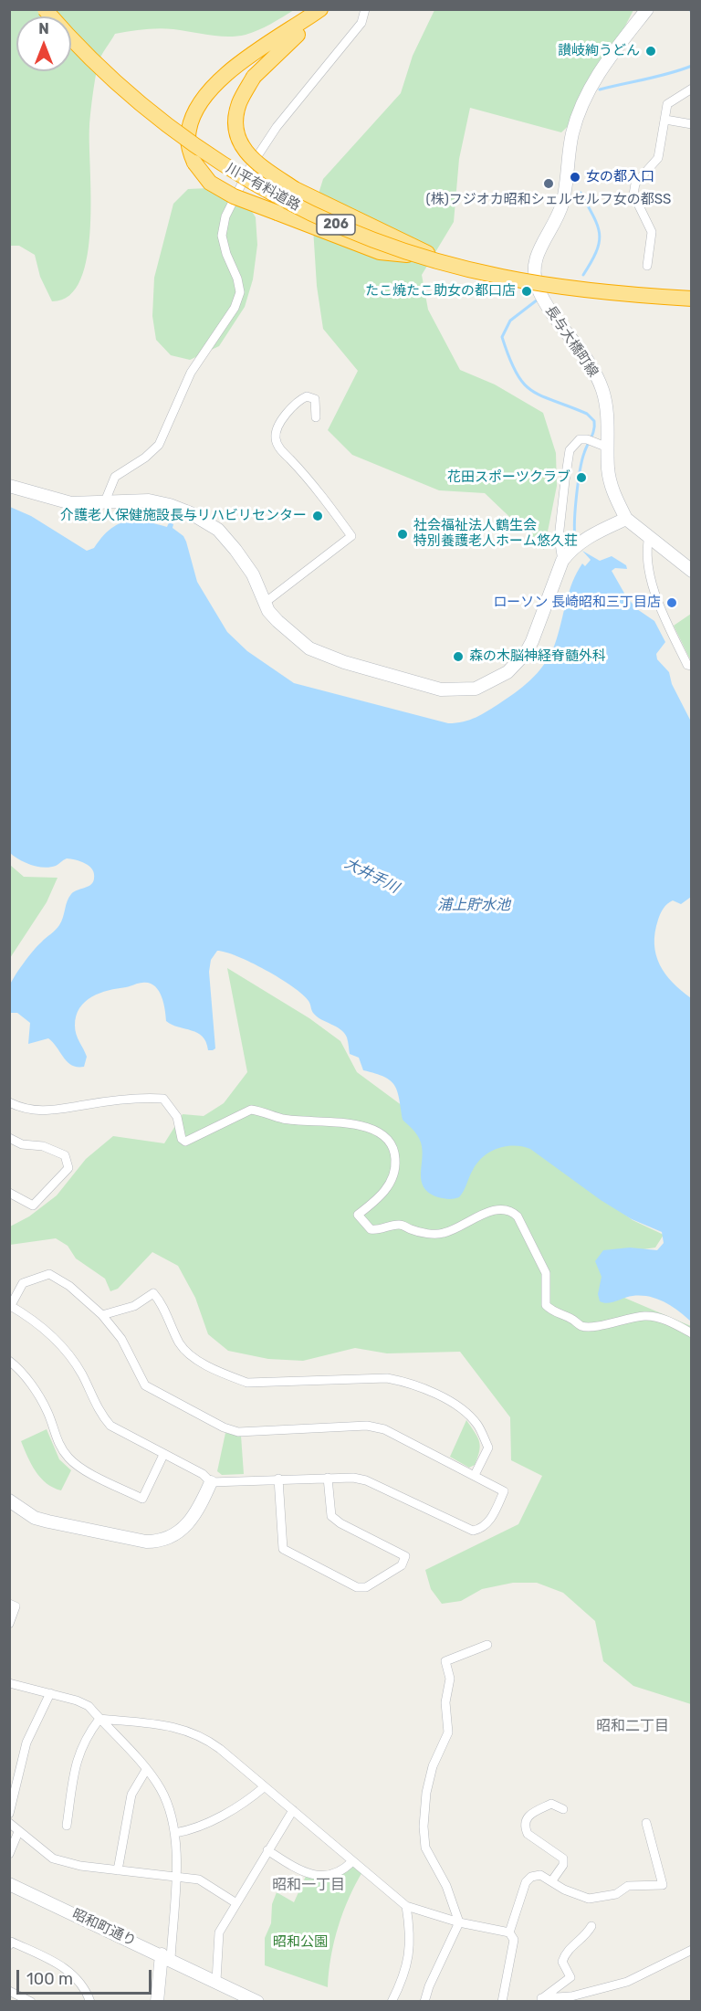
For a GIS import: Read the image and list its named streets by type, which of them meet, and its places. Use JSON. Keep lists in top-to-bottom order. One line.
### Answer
{"streets":{"highway":["川平有料道路","206"],"street":["長与大橋町線","昭和町通り"]},"districts":["昭和二丁目","昭和一丁目"],"water":["大井手川","浦上貯水池"],"parks":["昭和公園"],"places":["讃岐絢うどん","女の都入口","(株)フジオカ昭和シェルセルフ女の都SS","たこ焼たこ助女の都口店","花田スポーツクラブ","介護老人保健施設長与リハビリセンター","社会福祉法人鶴生会 特別養護老人ホーム悠久荘","ローソン 長崎昭和三丁目店","森の木脳神経脊髄外科"],"scale_bar":"100 m","north":"top"}
